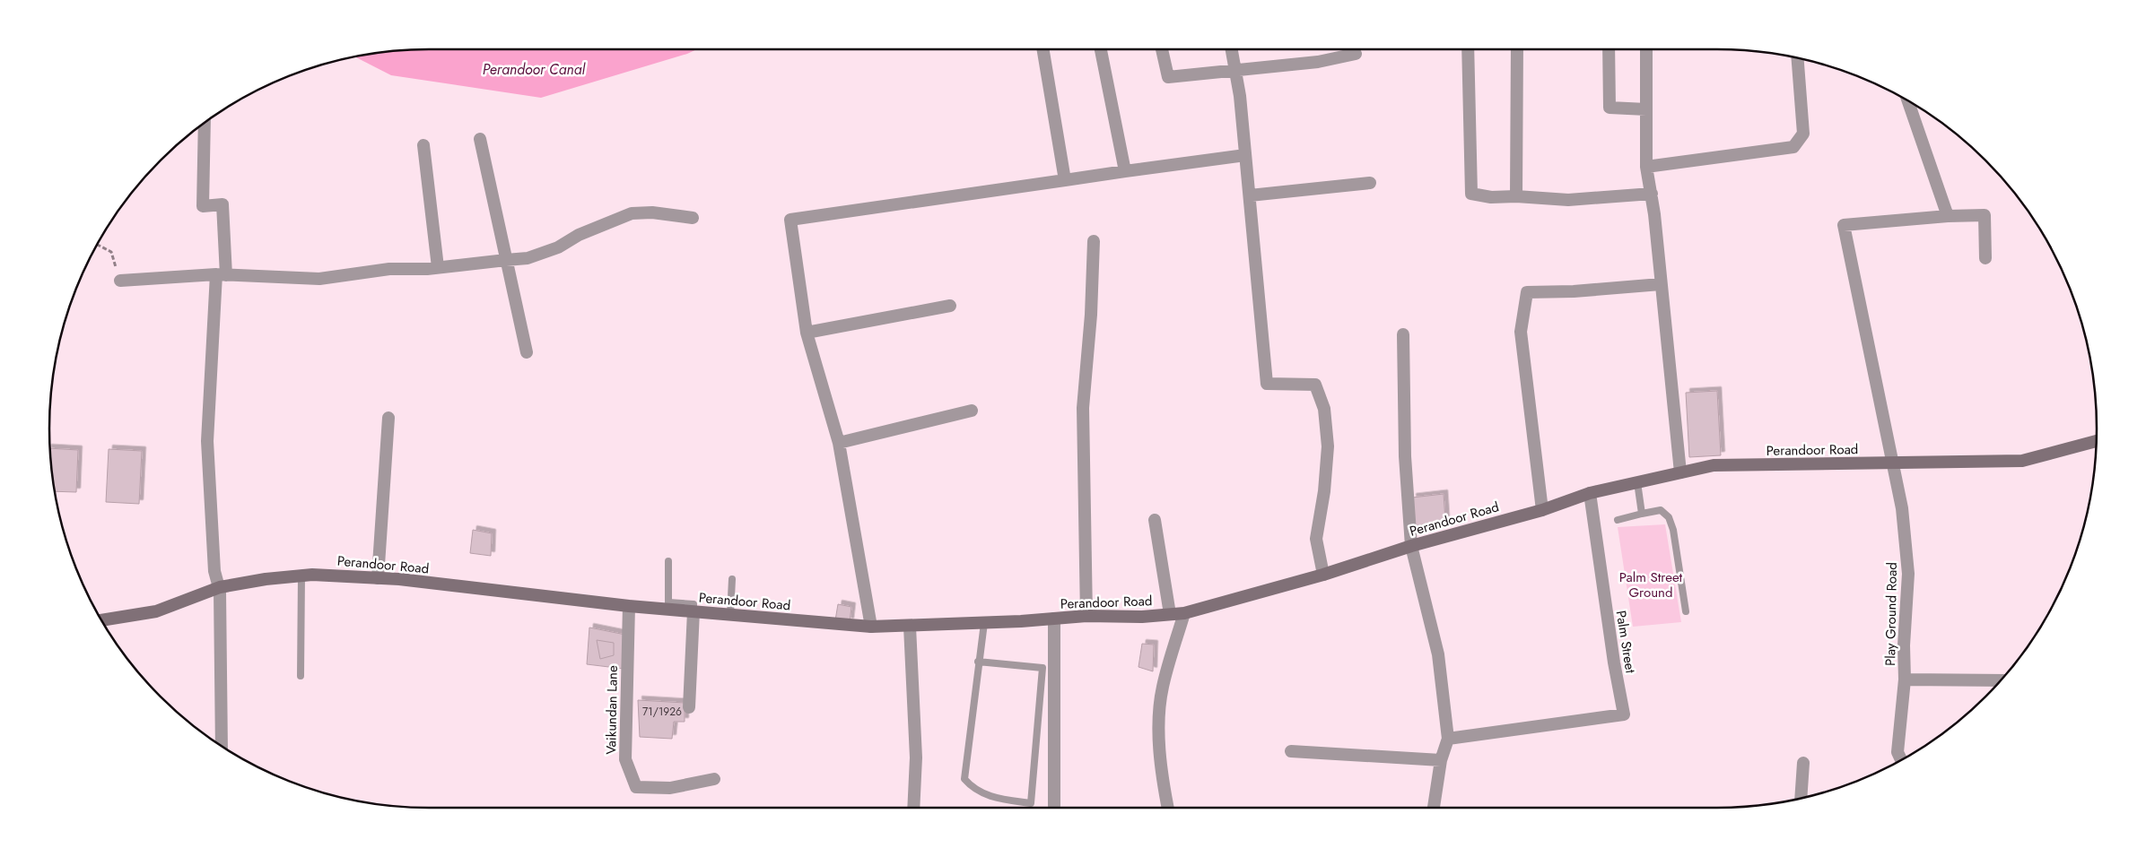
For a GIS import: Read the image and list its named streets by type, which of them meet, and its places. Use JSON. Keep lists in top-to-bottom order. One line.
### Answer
{"streets":{"main road":["Perandoor Road"],"street":["Play Ground Road","Palm Street","Vaikundan Lane"]},"crossings":[["Perandoor Road","Play Ground Road"],["Perandoor Road","Palm Street"],["Perandoor Road","Vaikundan Lane"]],"water":["Perandoor Canal"],"parks":["Palm Street Ground"],"house_numbers":["71/1926"]}
